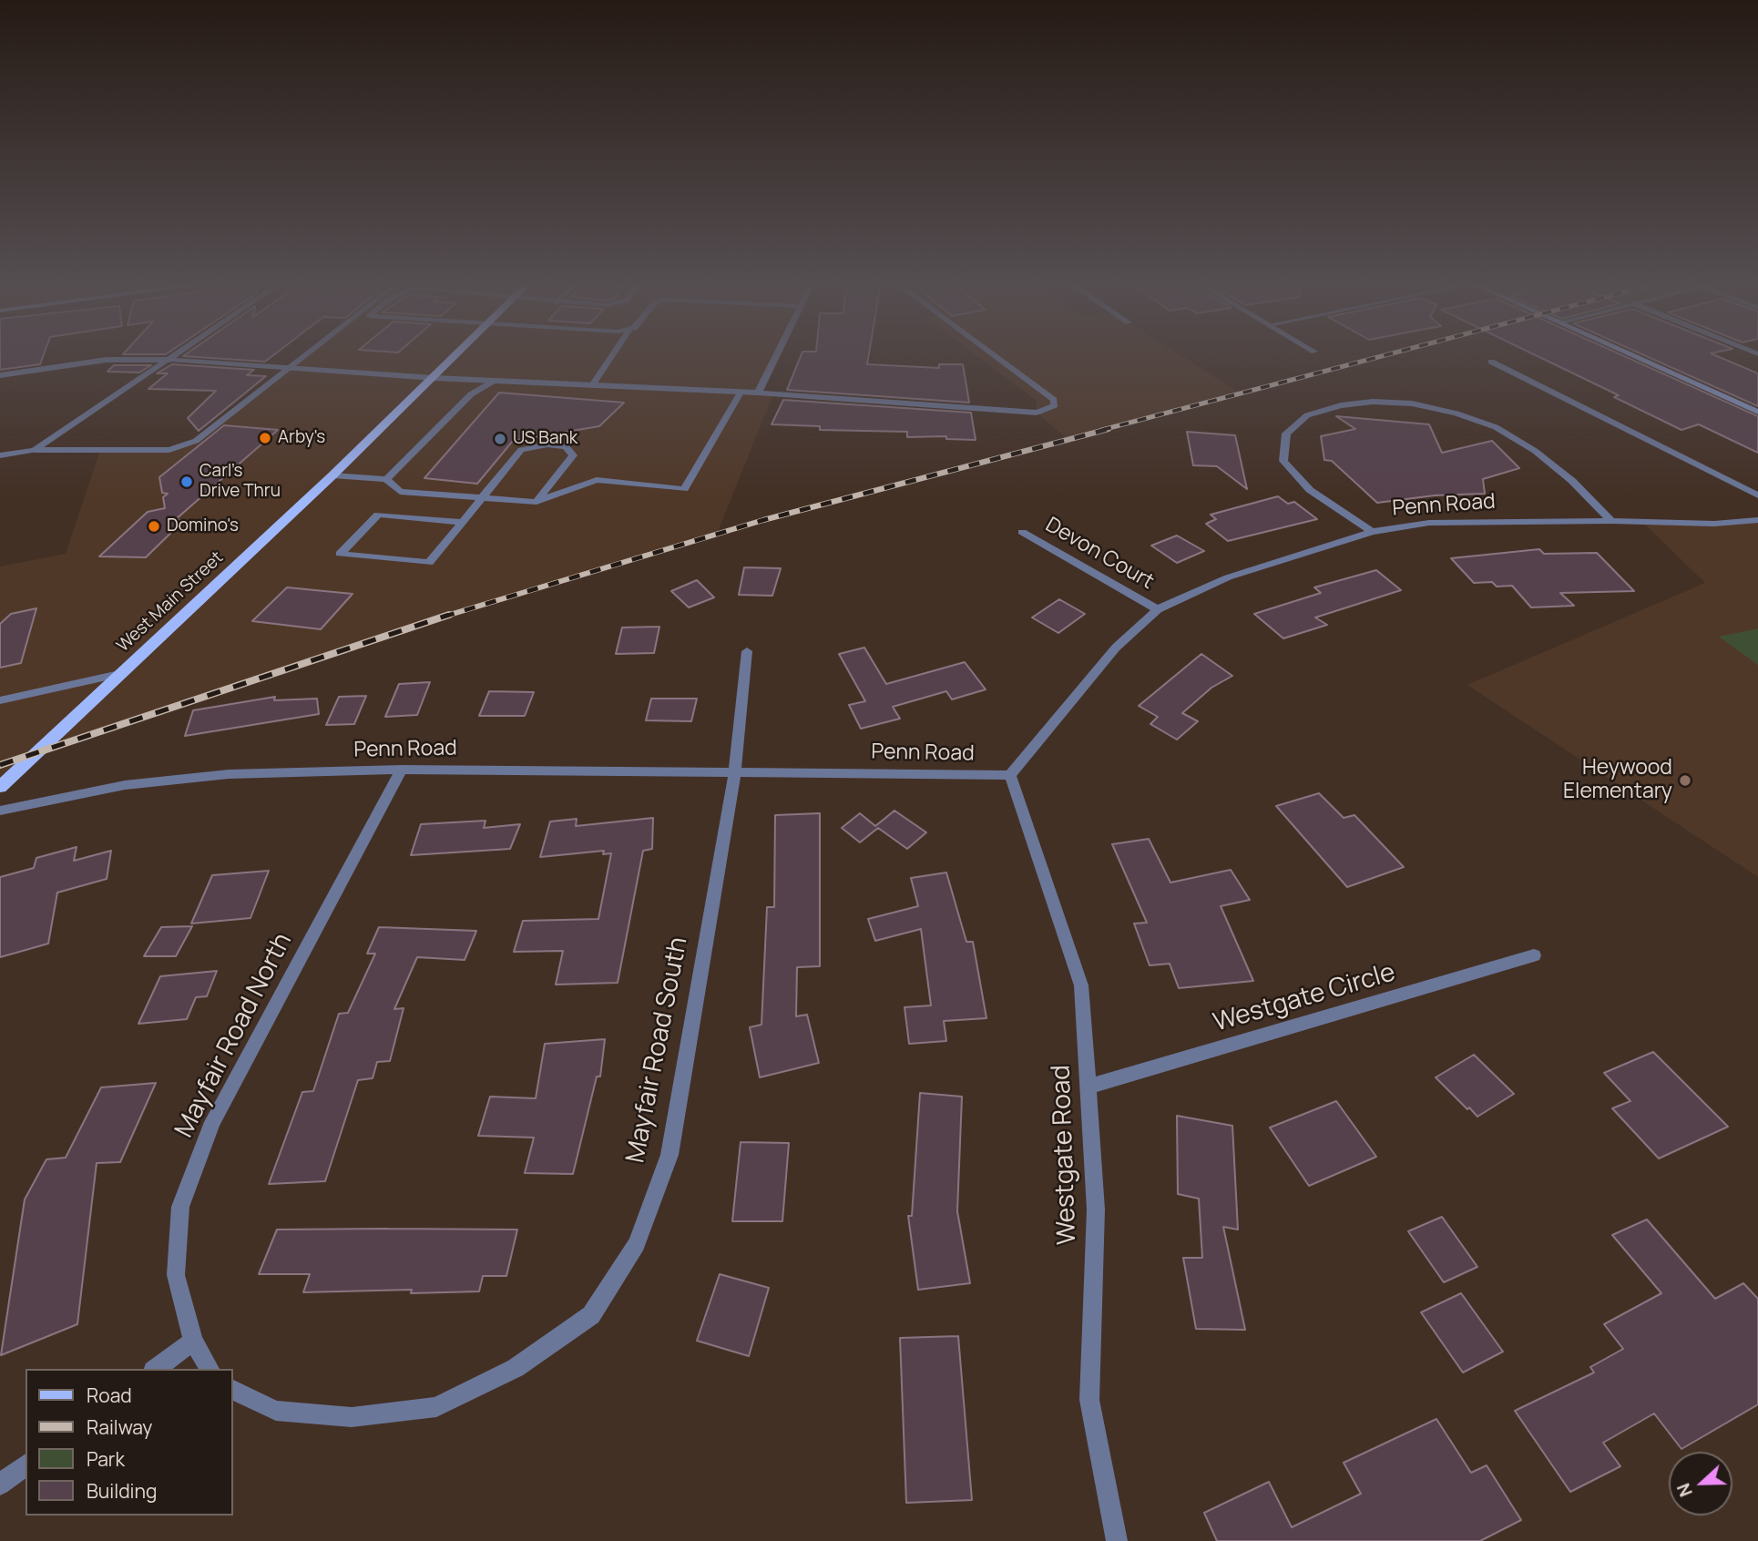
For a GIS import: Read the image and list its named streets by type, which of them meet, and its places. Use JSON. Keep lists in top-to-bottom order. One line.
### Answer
{"streets":{"main road":["West Main Street"],"street":["Penn Road","Devon Court","Westgate Circle","Mayfair Road North","Mayfair Road South","Westgate Road"]},"crossings":[["Penn Road","Devon Court"],["Penn Road","Mayfair Road North"],["Penn Road","Mayfair Road South"],["Penn Road","Westgate Road"],["Westgate Circle","Westgate Road"]],"places":["Arby's","US Bank","Carl’s Drive Thru","Domino's","Heywood Elementary"],"legend":["Road","Railway","Park","Building"],"north":"left"}
